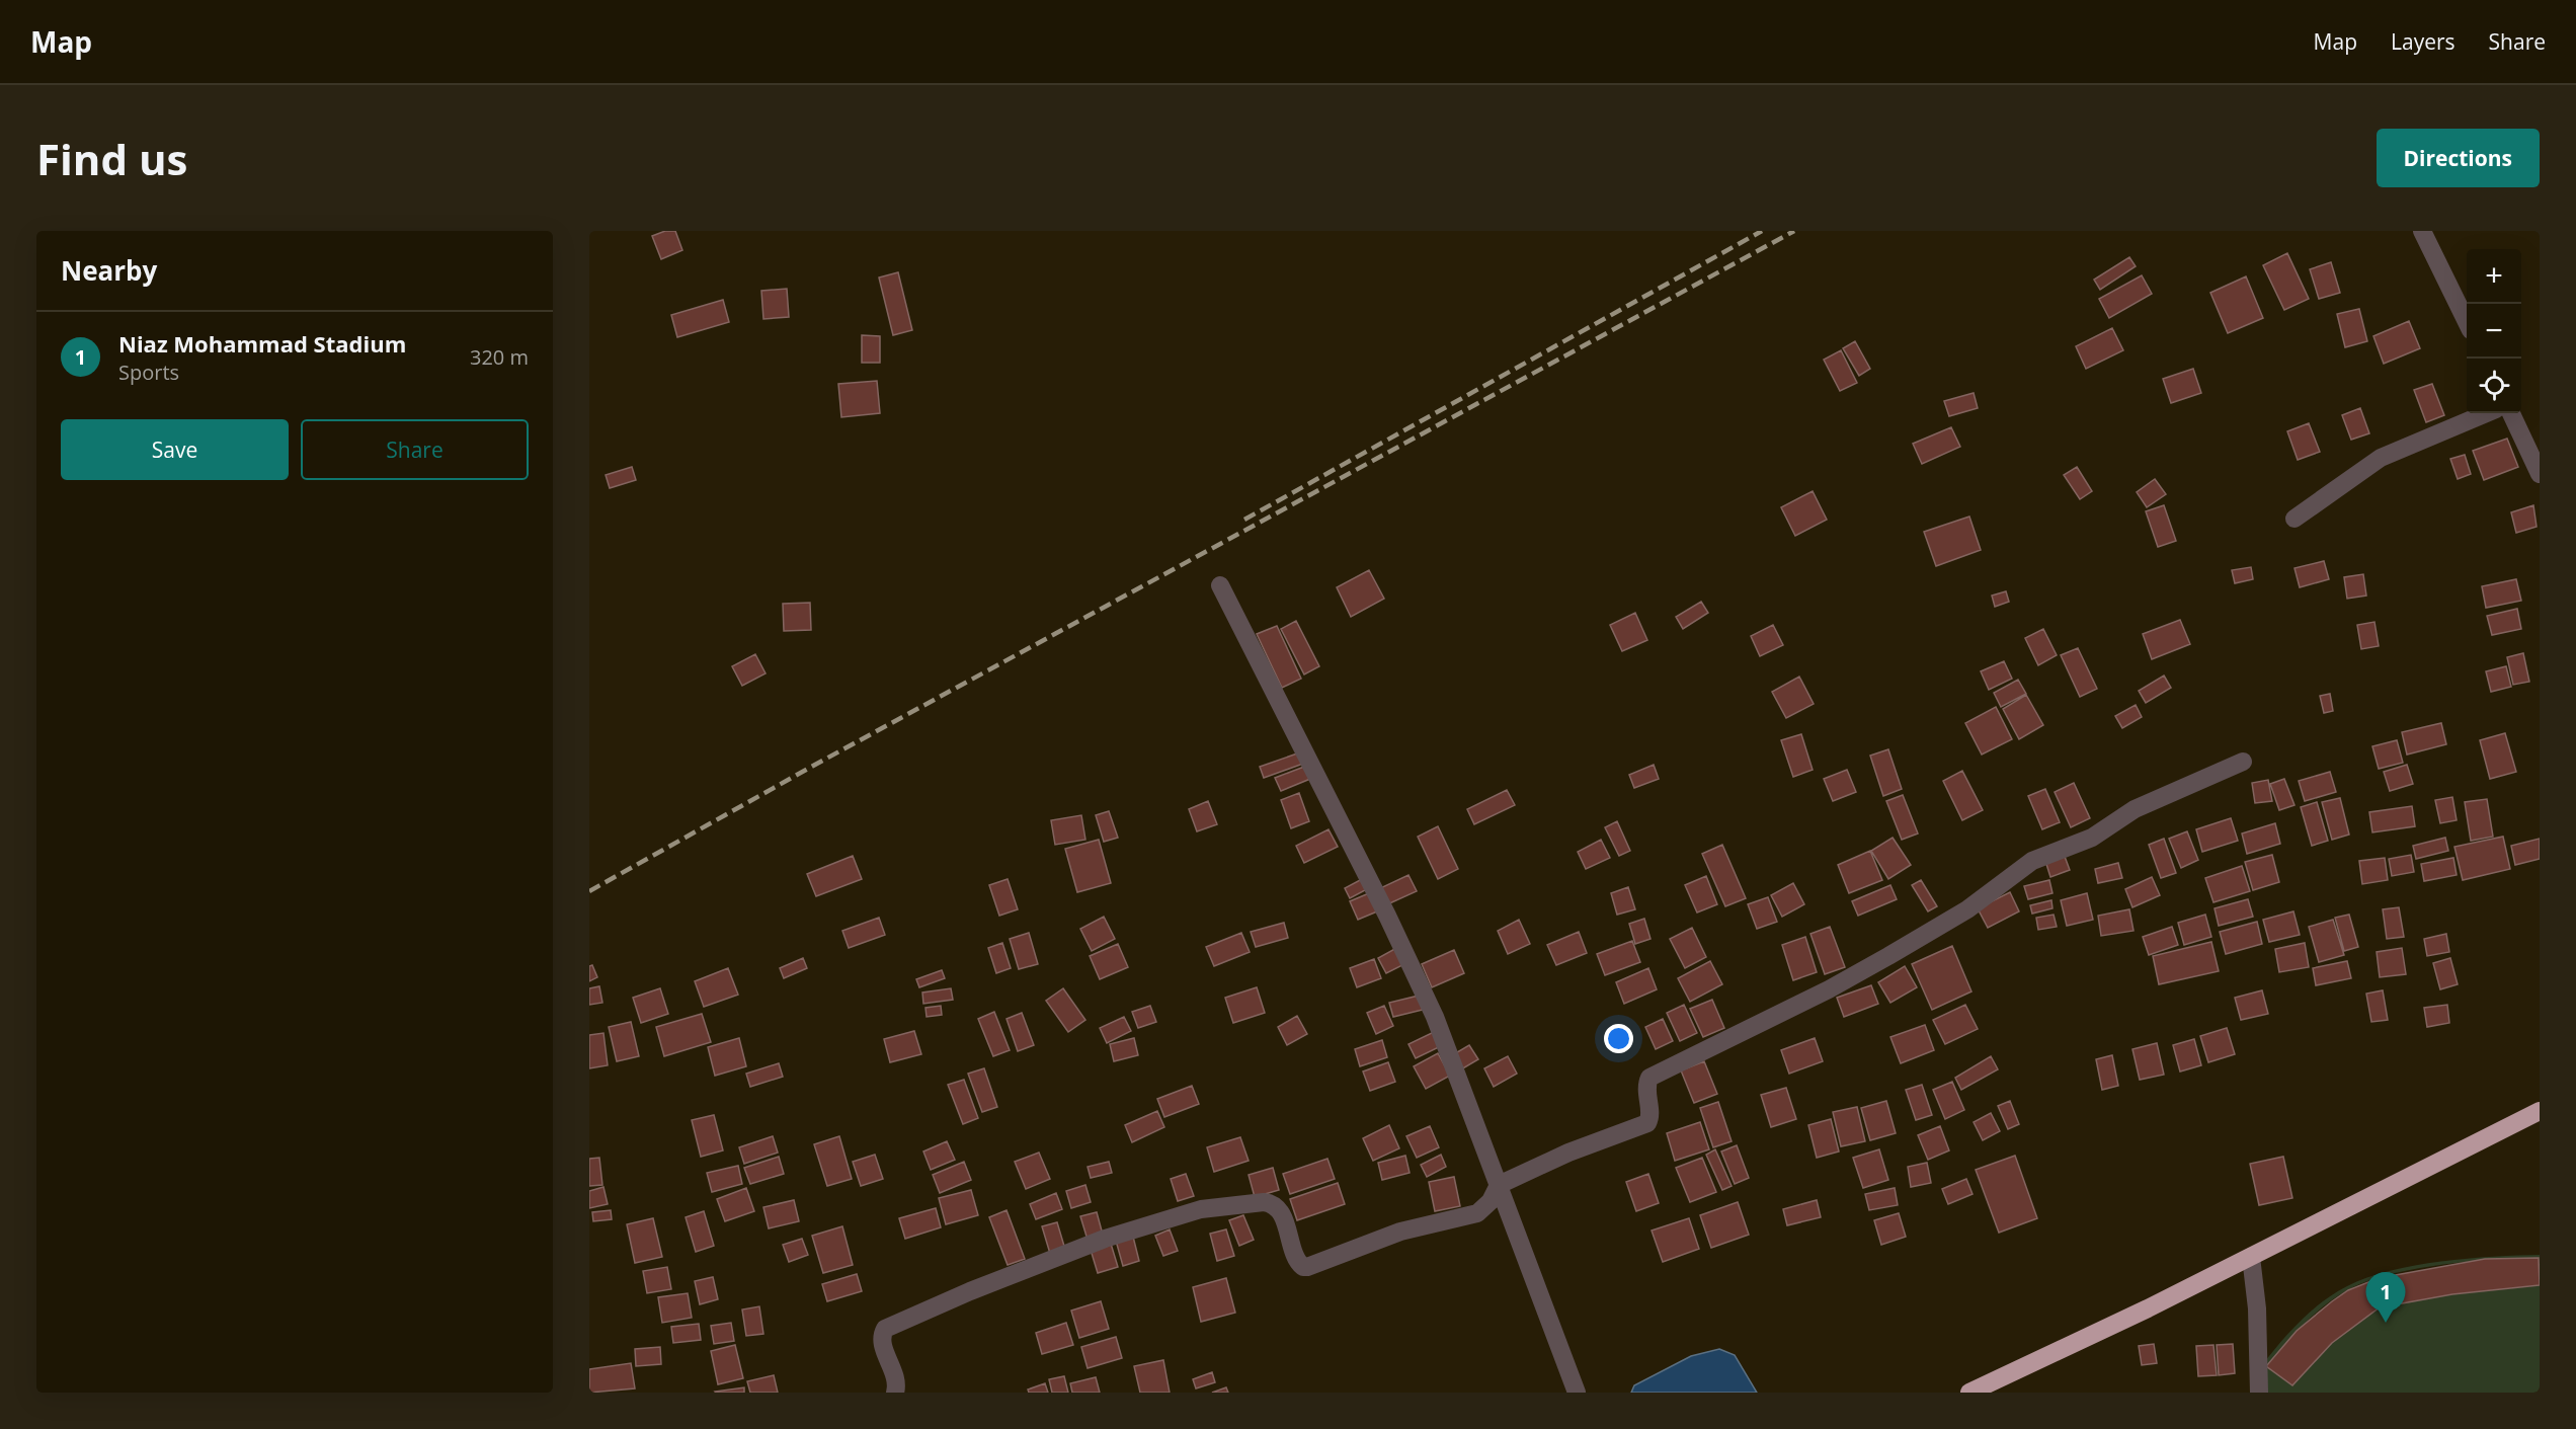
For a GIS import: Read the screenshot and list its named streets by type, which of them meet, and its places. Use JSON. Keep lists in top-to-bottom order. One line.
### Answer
{"page":{"header":"Map","nav":["Map","Layers","Share"],"buttons":["Directions",["Save","Share"]],"title":"Find us","heading":"Nearby","map_buttons":["+","−"],"list":[{"mark":"1","name":"Niaz Mohammad Stadium","note":"Sports","value":"320 m"}],"pins":"1"}}
